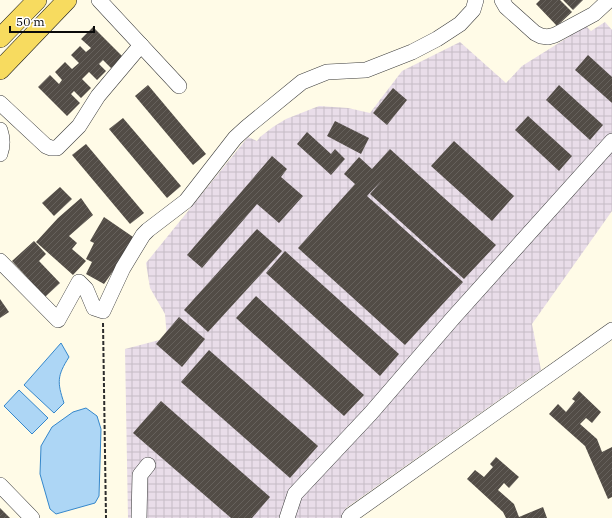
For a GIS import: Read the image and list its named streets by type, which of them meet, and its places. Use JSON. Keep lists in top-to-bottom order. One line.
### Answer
{"scale_bar":"50 m"}
